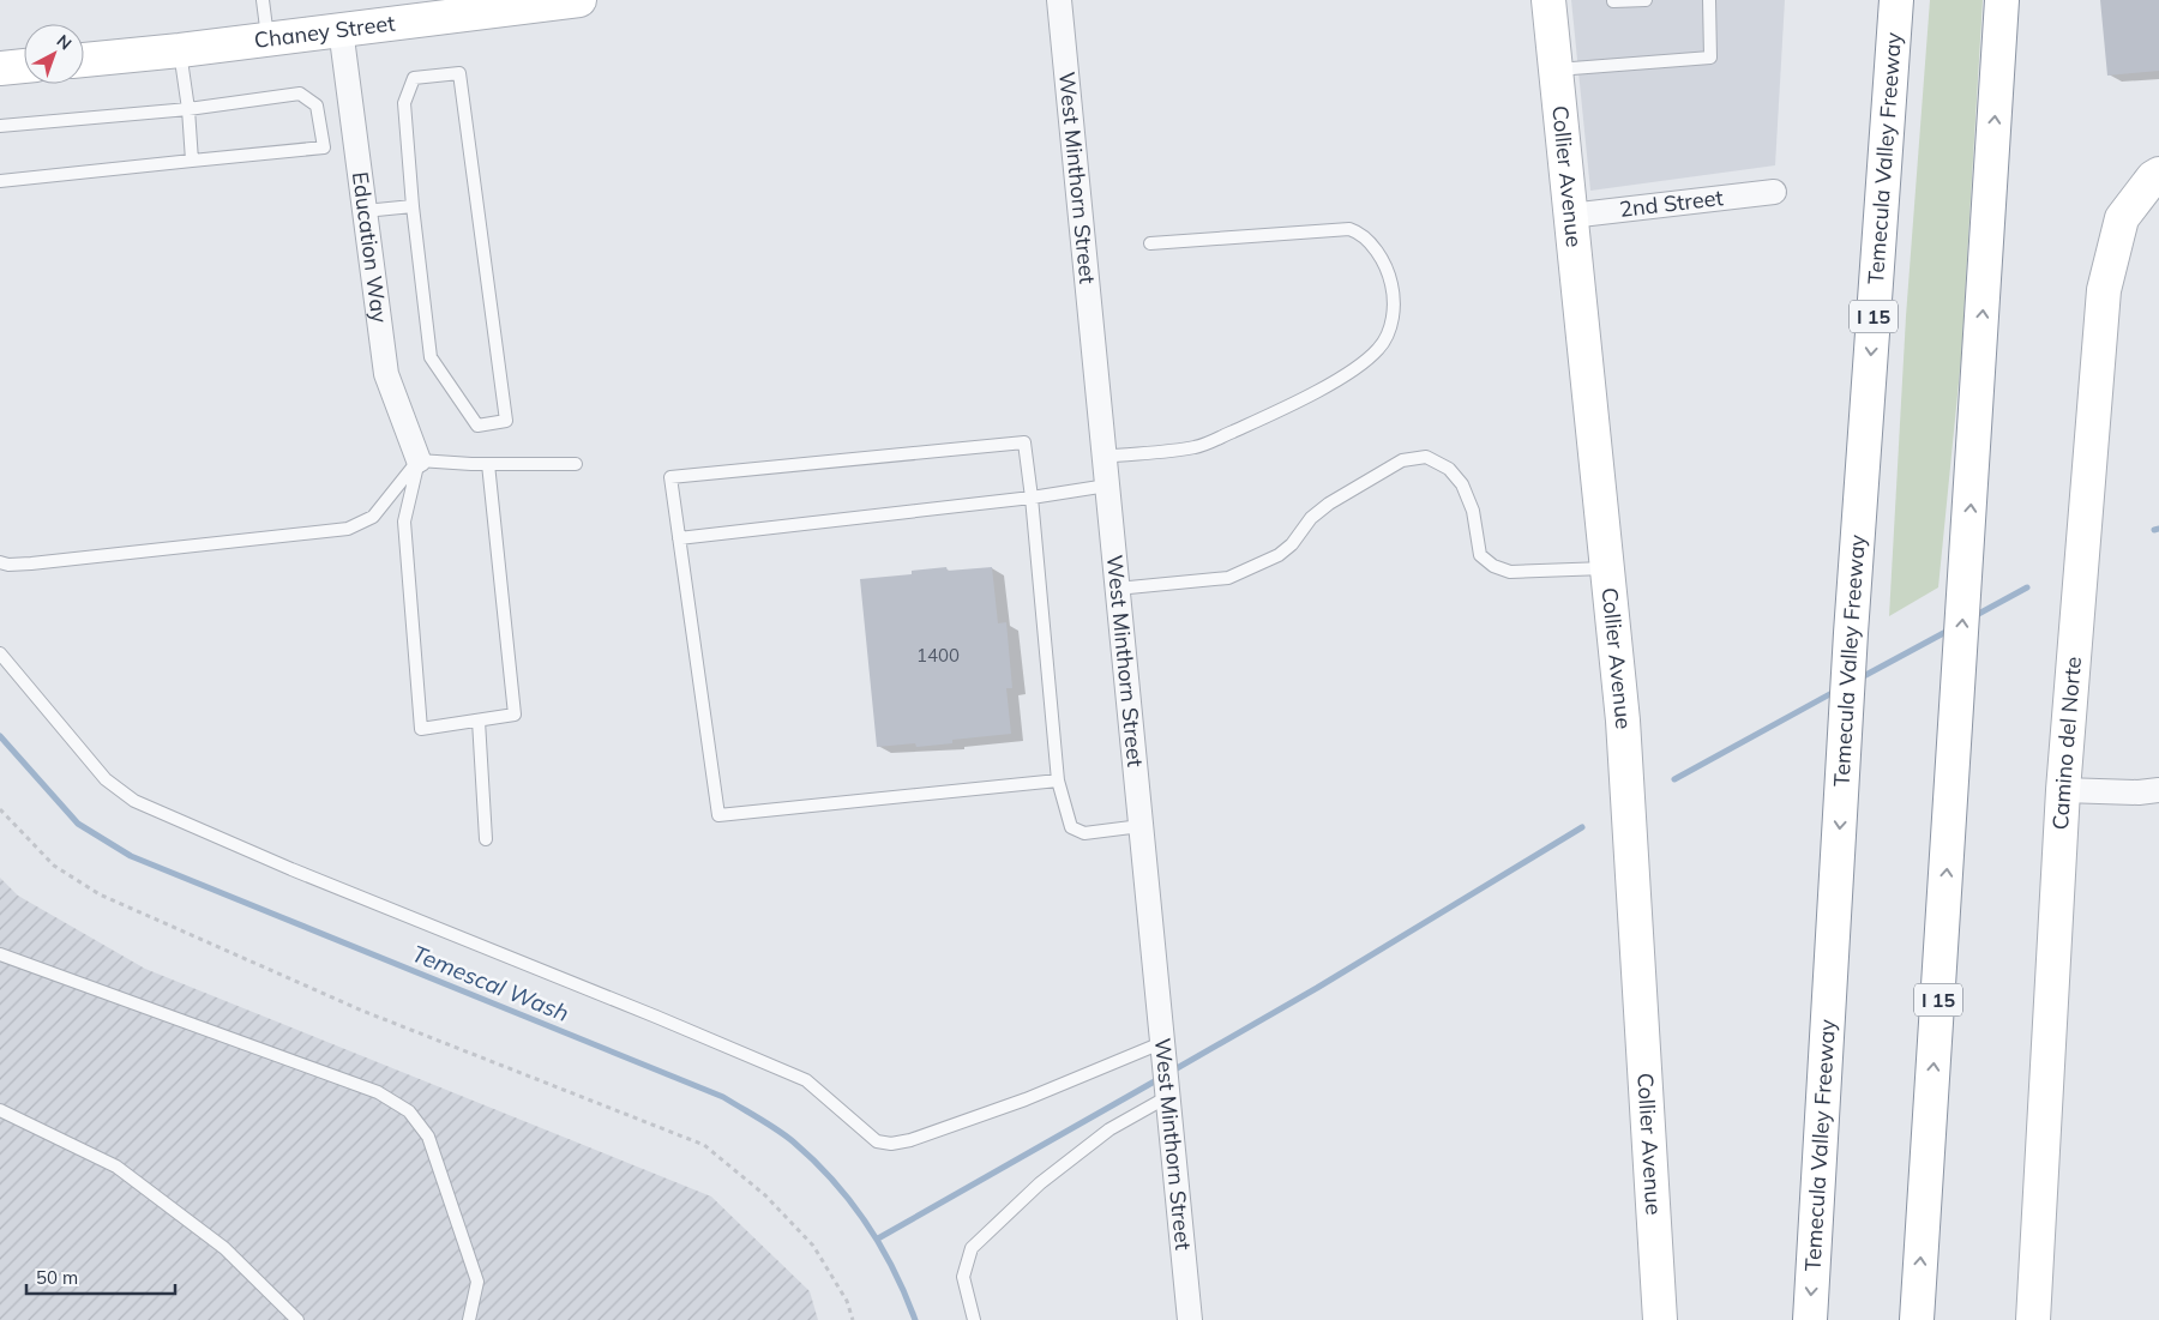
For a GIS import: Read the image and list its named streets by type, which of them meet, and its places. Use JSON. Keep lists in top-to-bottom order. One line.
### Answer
{"streets":{"main road":["Chaney Street","Temecula Valley Freeway","Collier Avenue","I 15","Camino del Norte"],"street":["West Minthorn Street","2nd Street","Education Way"]},"crossings":[["Chaney Street","Education Way"],["Collier Avenue","2nd Street"]],"water":["Temescal Wash"],"house_numbers":["1400"],"scale_bar":"50 m","north":"top right"}
